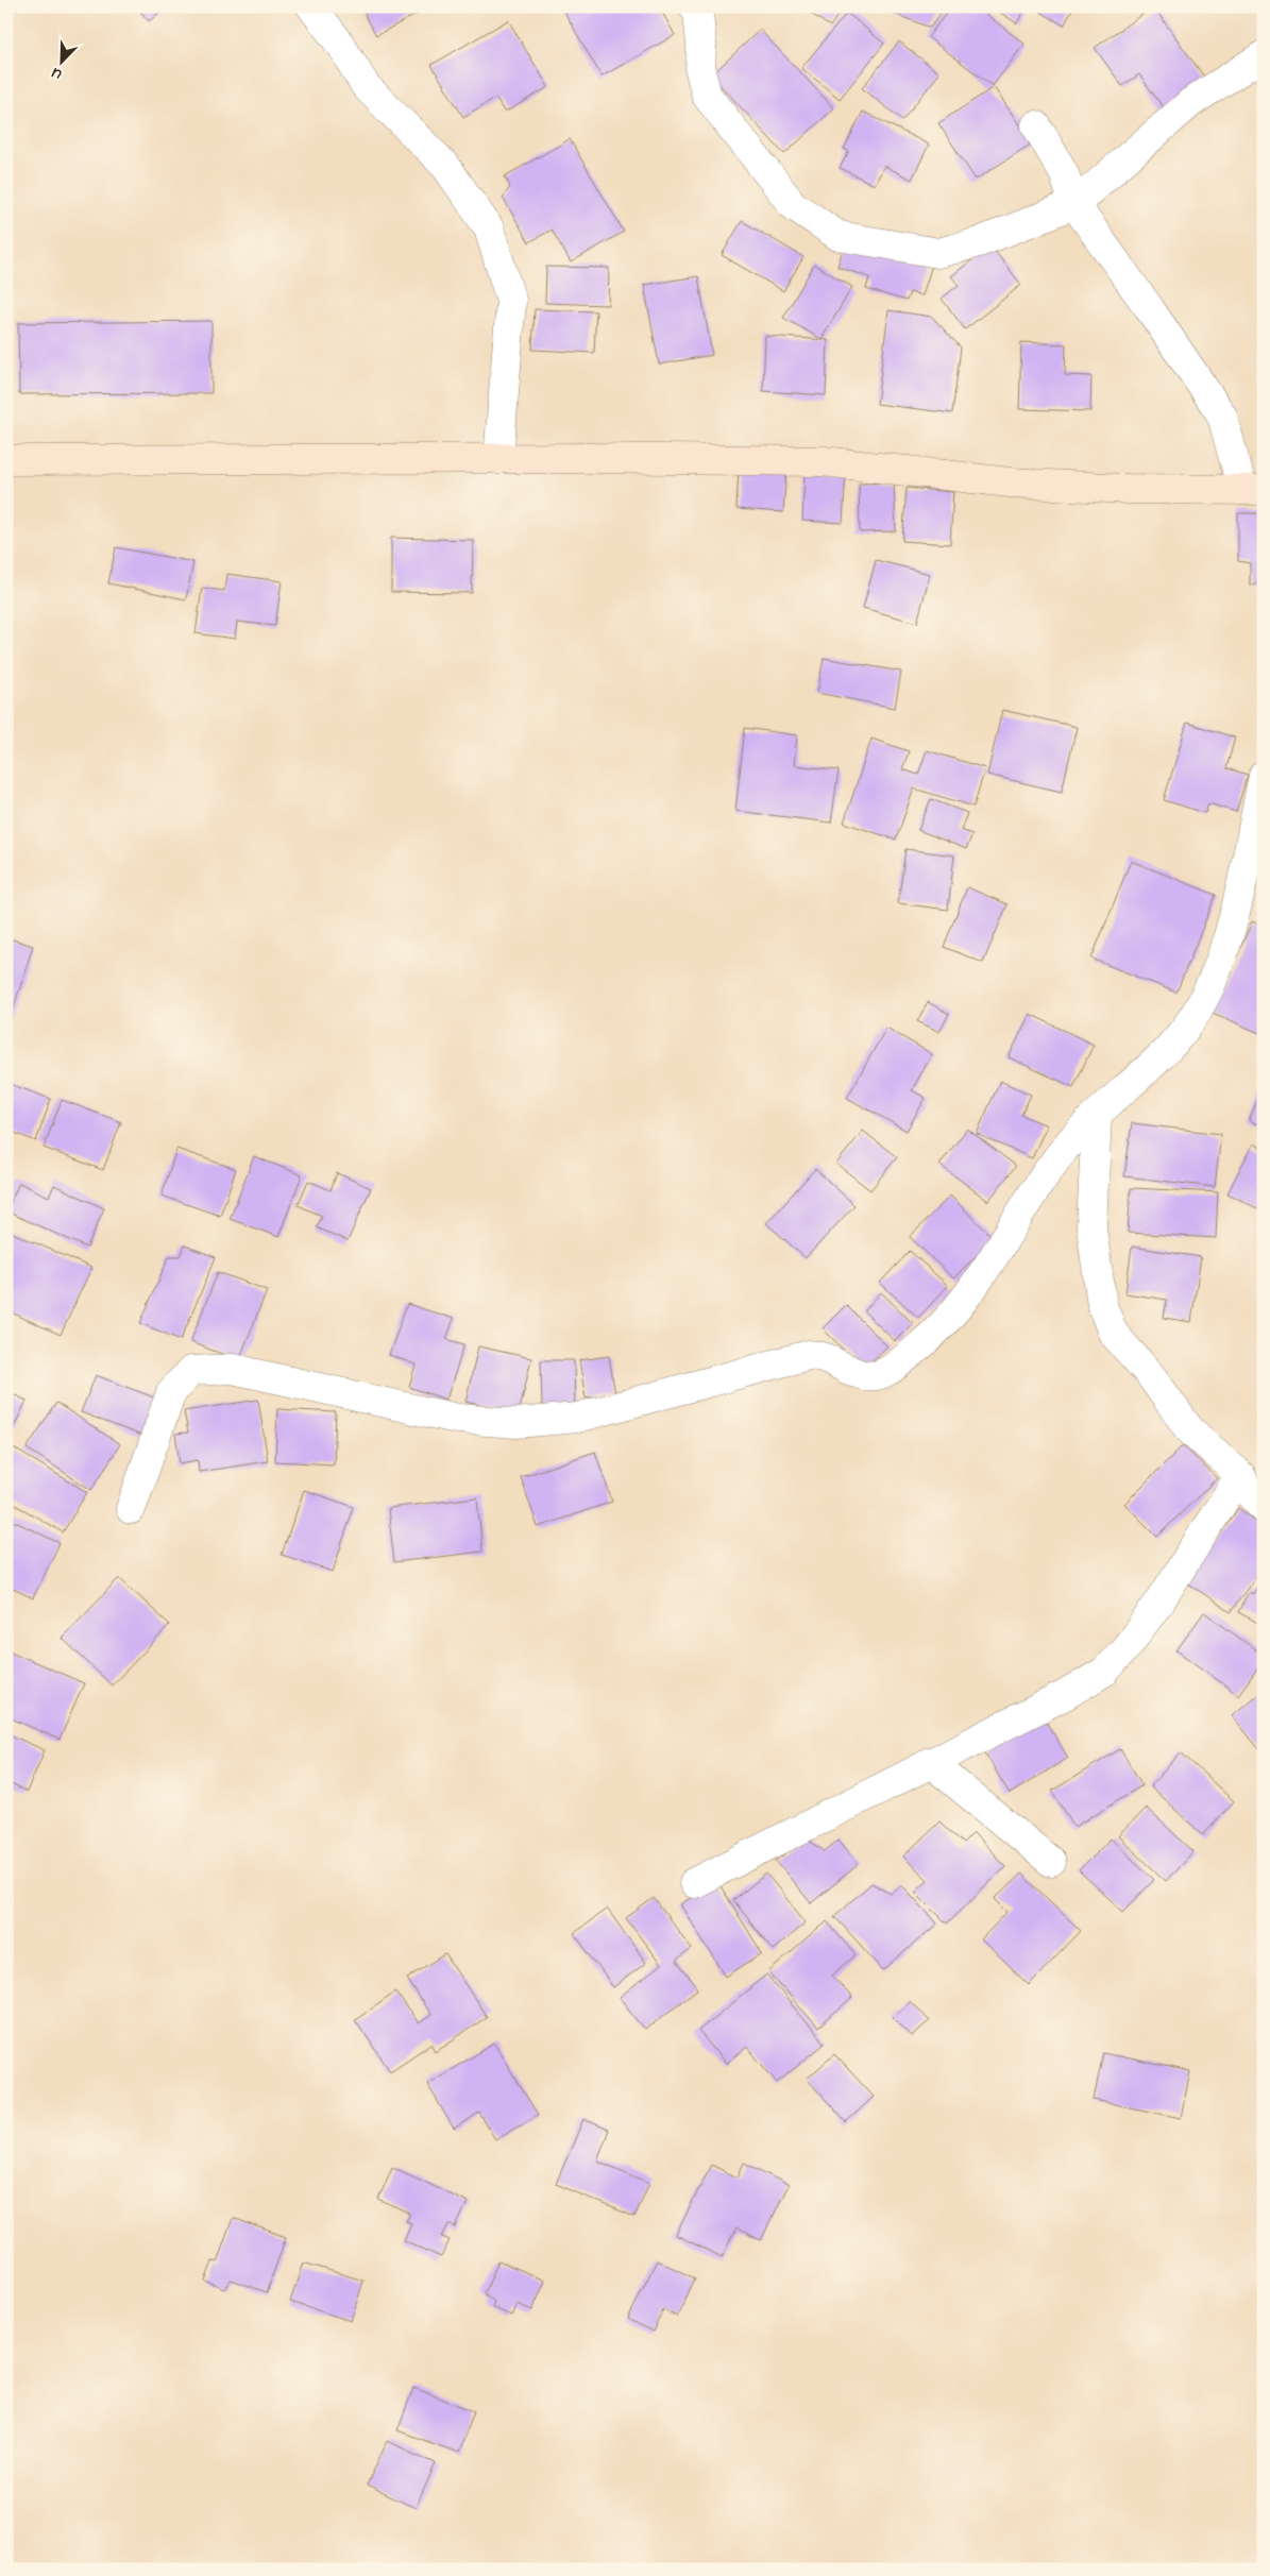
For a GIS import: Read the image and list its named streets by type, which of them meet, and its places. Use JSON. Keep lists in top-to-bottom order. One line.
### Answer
{"north":"bottom left"}
